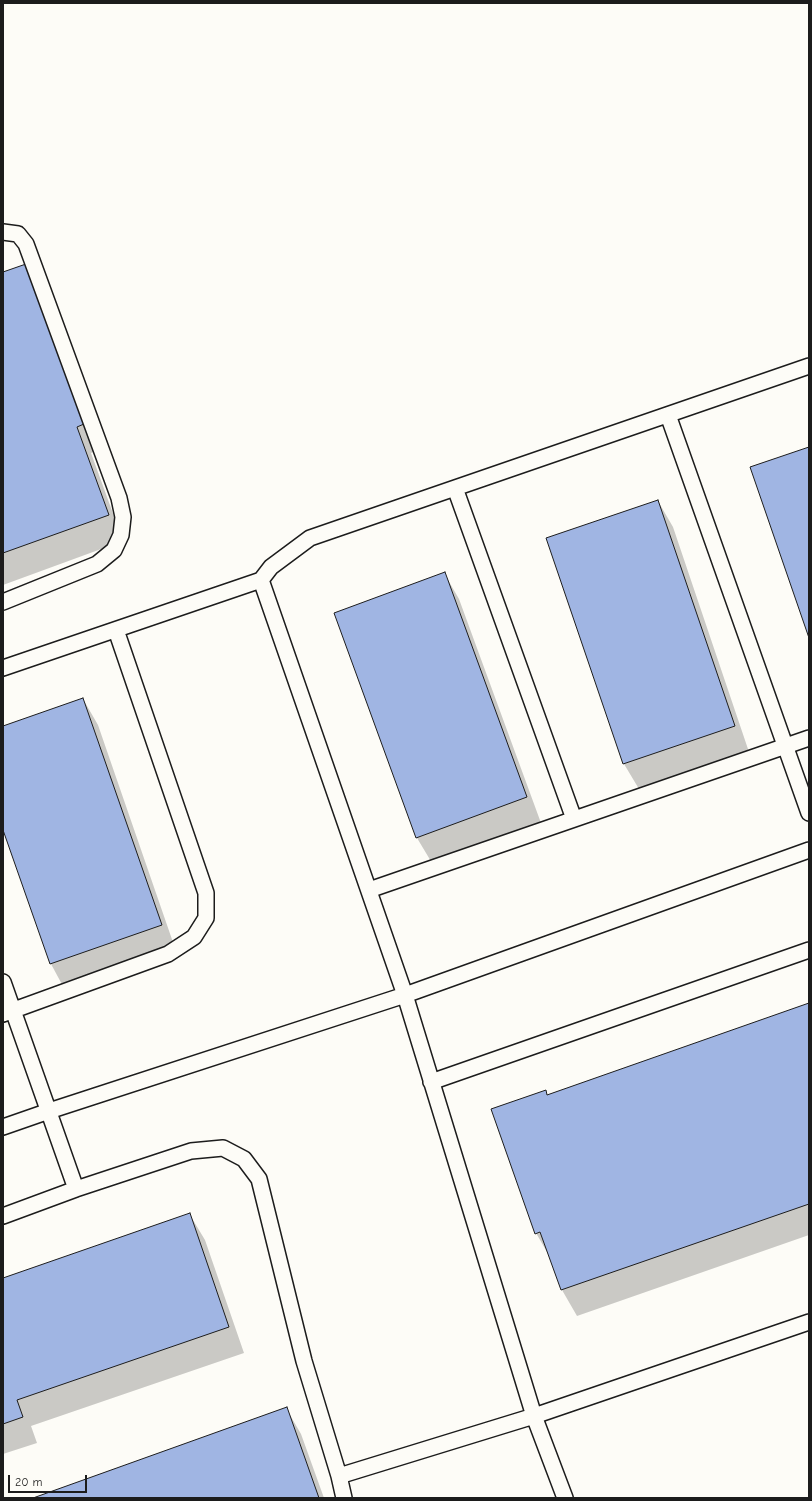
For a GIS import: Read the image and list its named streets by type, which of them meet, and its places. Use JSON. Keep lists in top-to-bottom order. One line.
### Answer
{"scale_bar":"20 m"}
